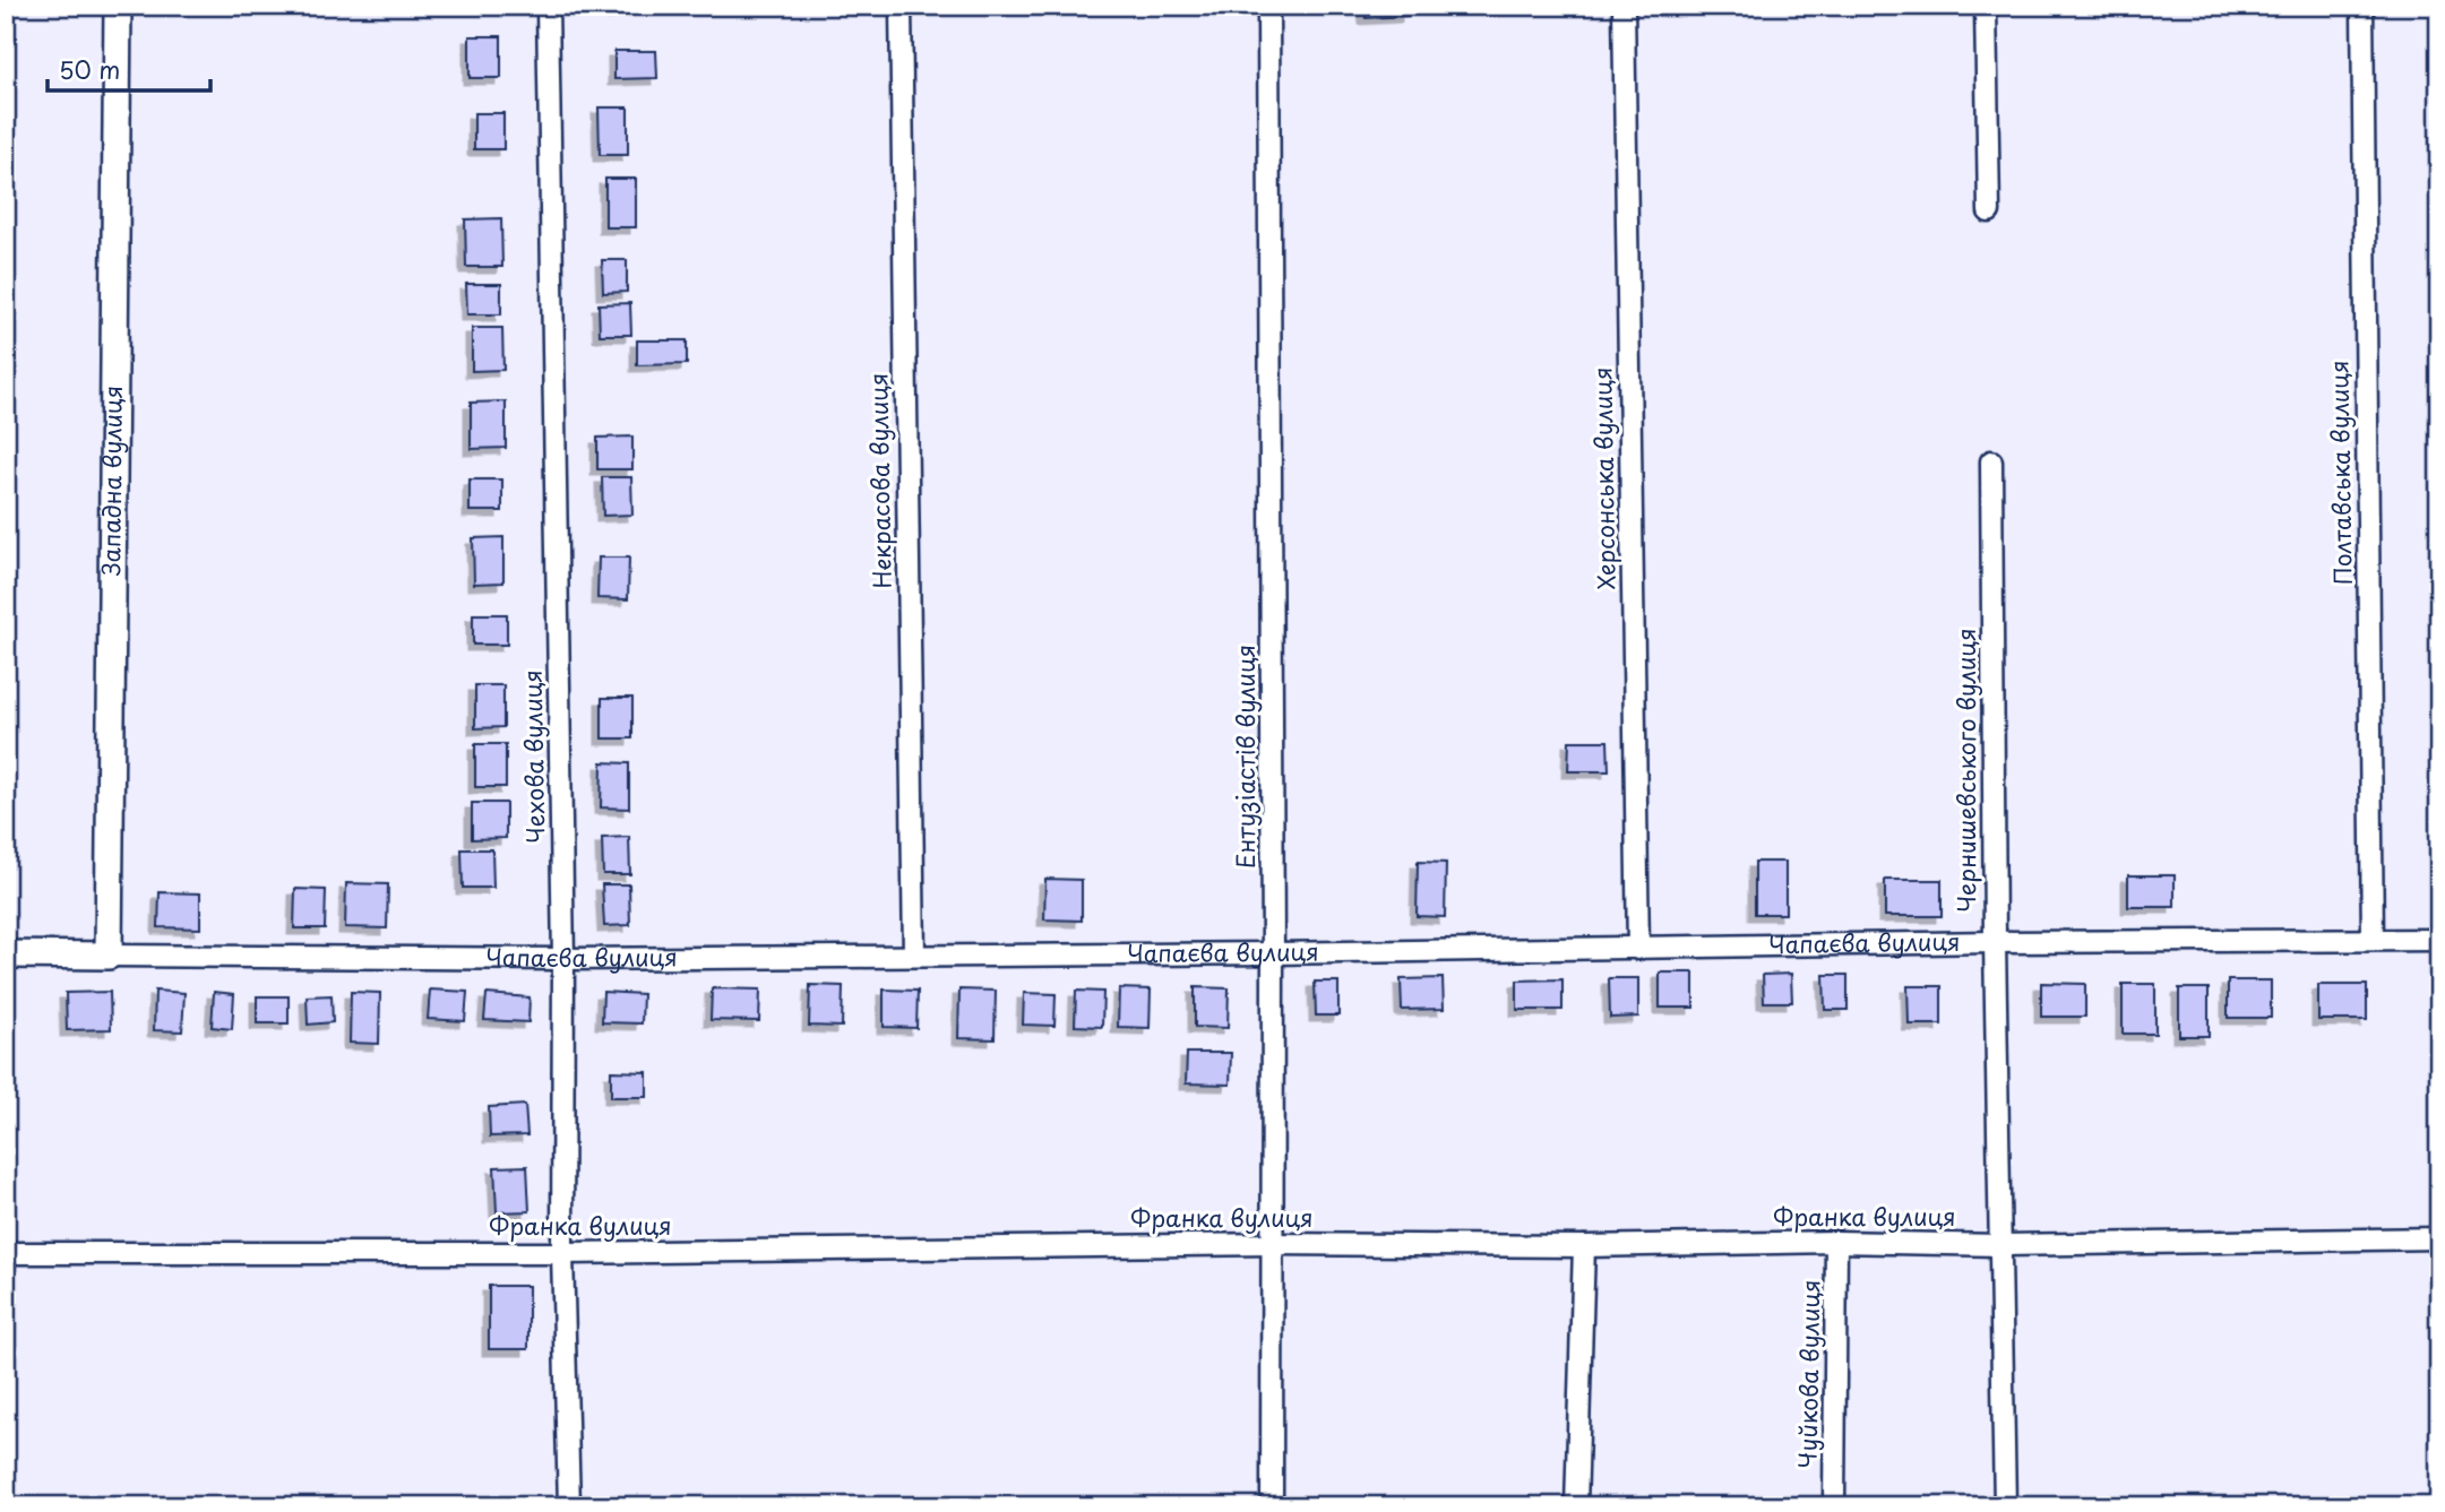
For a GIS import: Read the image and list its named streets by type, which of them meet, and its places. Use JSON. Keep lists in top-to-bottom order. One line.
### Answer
{"streets":{"street":["Полтавська вулиця","Херсонська вулиця","Западна вулиця","Некрасова вулиця","Чехова вулиця","Ентузіастів вулиця","Чернишевського вулиця","Чапаєва вулиця","Франка вулиця","Чуйкова вулиця"]},"crossings":[["Полтавська вулиця","Чапаєва вулиця"],["Херсонська вулиця","Чапаєва вулиця"],["Западна вулиця","Чапаєва вулиця"],["Некрасова вулиця","Чапаєва вулиця"],["Чехова вулиця","Чапаєва вулиця"],["Чехова вулиця","Франка вулиця"],["Ентузіастів вулиця","Чапаєва вулиця"],["Ентузіастів вулиця","Франка вулиця"],["Чернишевського вулиця","Чапаєва вулиця"],["Чернишевського вулиця","Франка вулиця"],["Франка вулиця","Чуйкова вулиця"]],"scale_bar":"50 m"}
